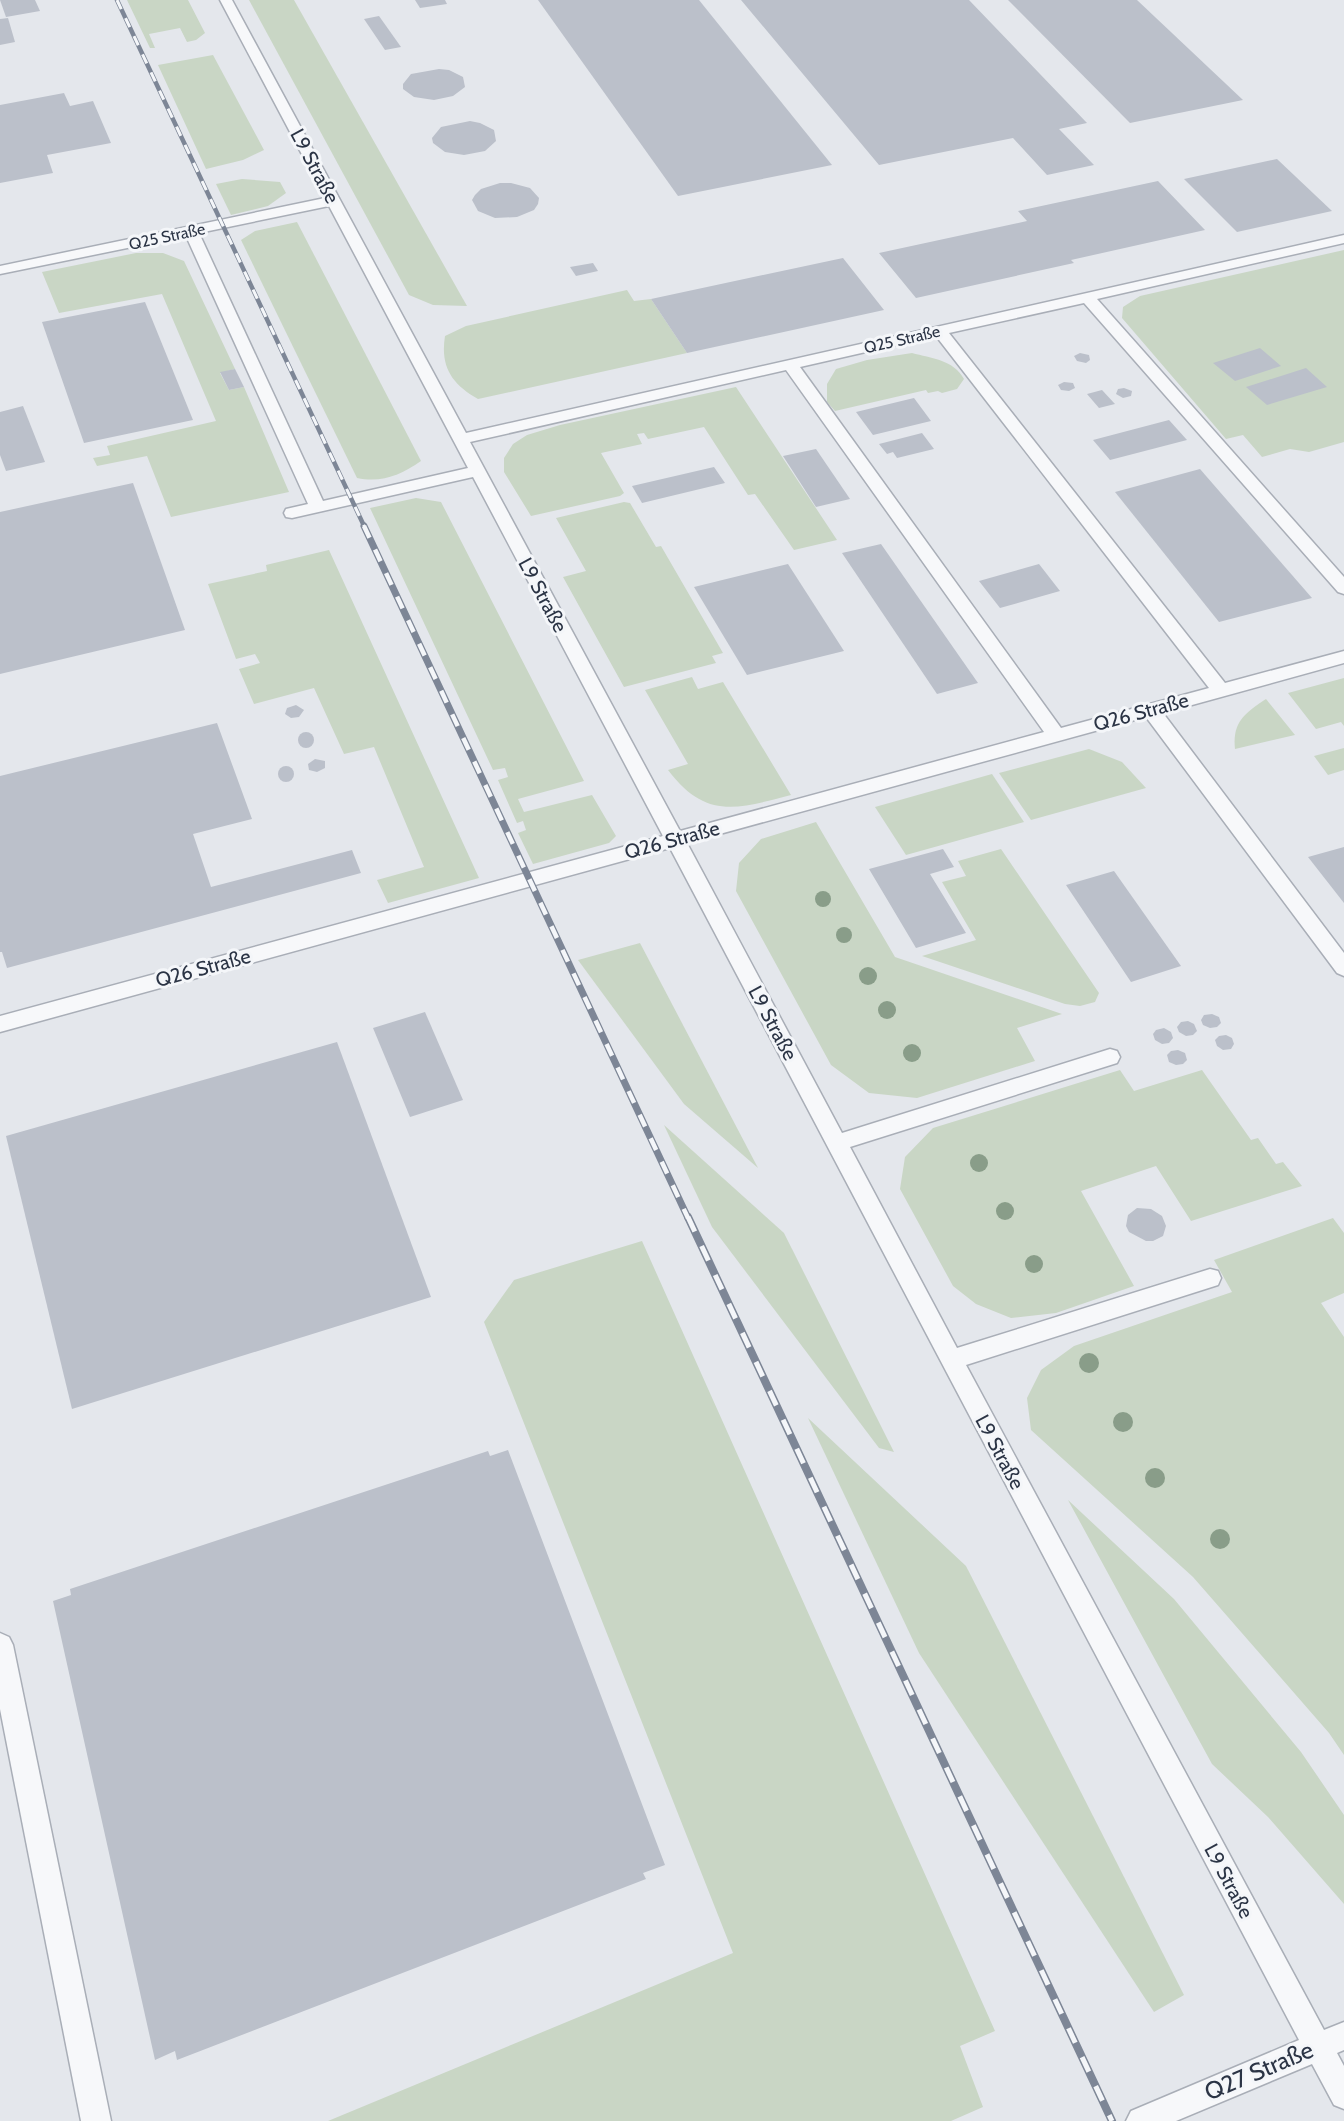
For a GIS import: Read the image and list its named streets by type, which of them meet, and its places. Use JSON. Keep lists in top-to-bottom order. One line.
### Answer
{"streets":{"lane":["L9 Straße","Q25 Straße","Q26 Straße","Q27 Straße"]},"crossings":[["L9 Straße","Q25 Straße"],["L9 Straße","Q26 Straße"],["L9 Straße","Q27 Straße"]]}
